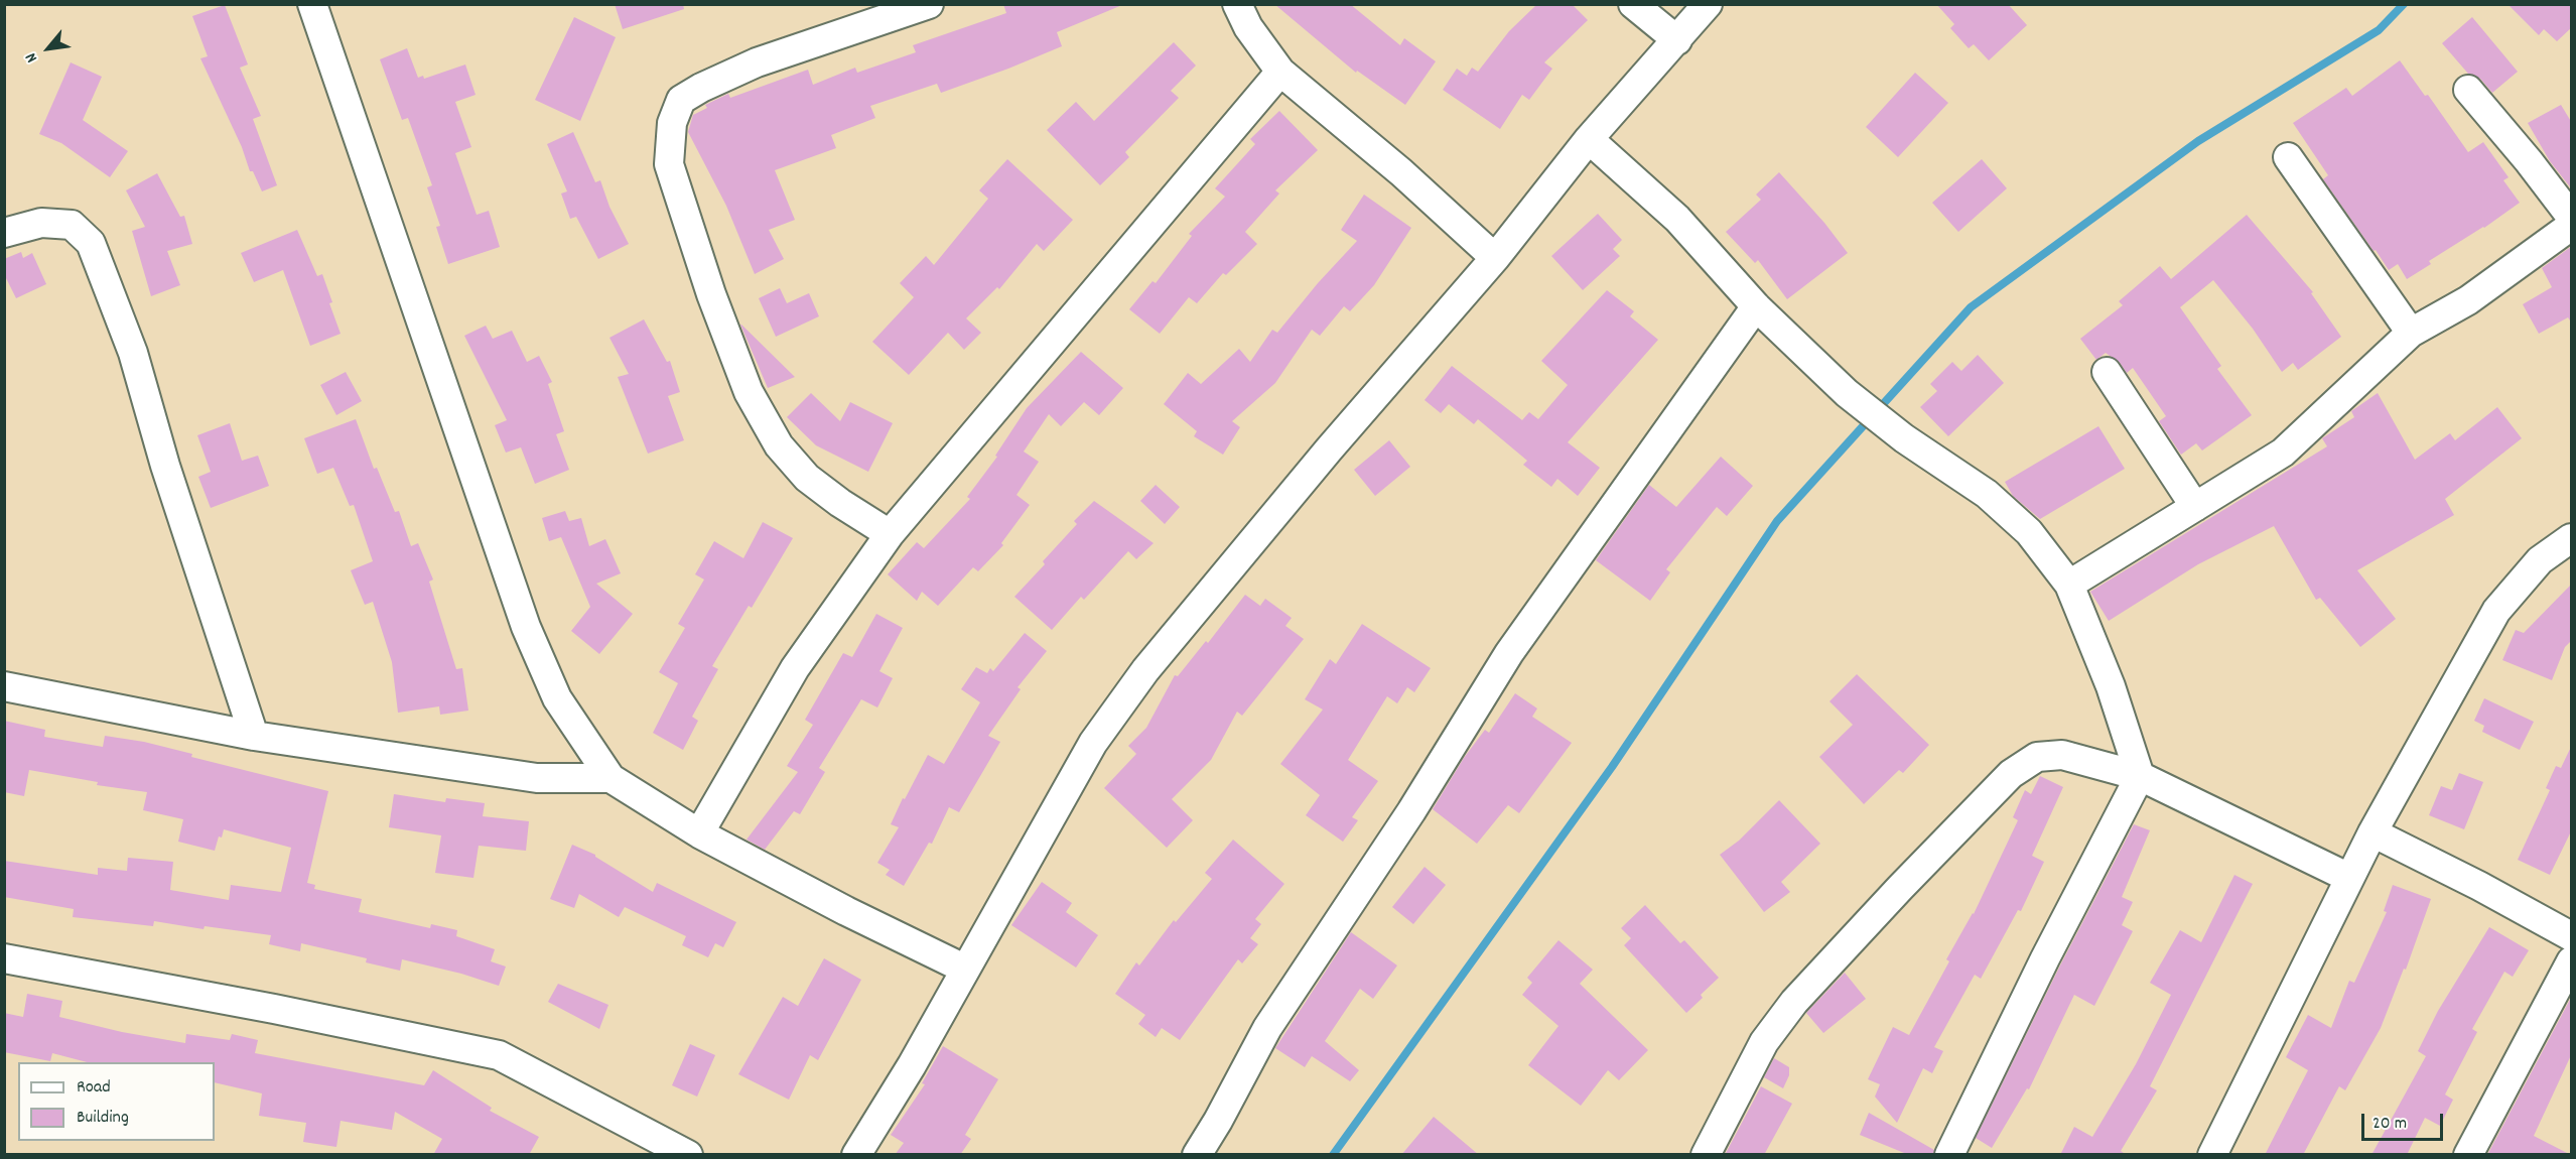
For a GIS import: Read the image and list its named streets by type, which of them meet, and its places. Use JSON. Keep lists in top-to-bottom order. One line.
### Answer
{"legend":["Road","Building"],"scale_bar":"20 m","north":"bottom left"}
